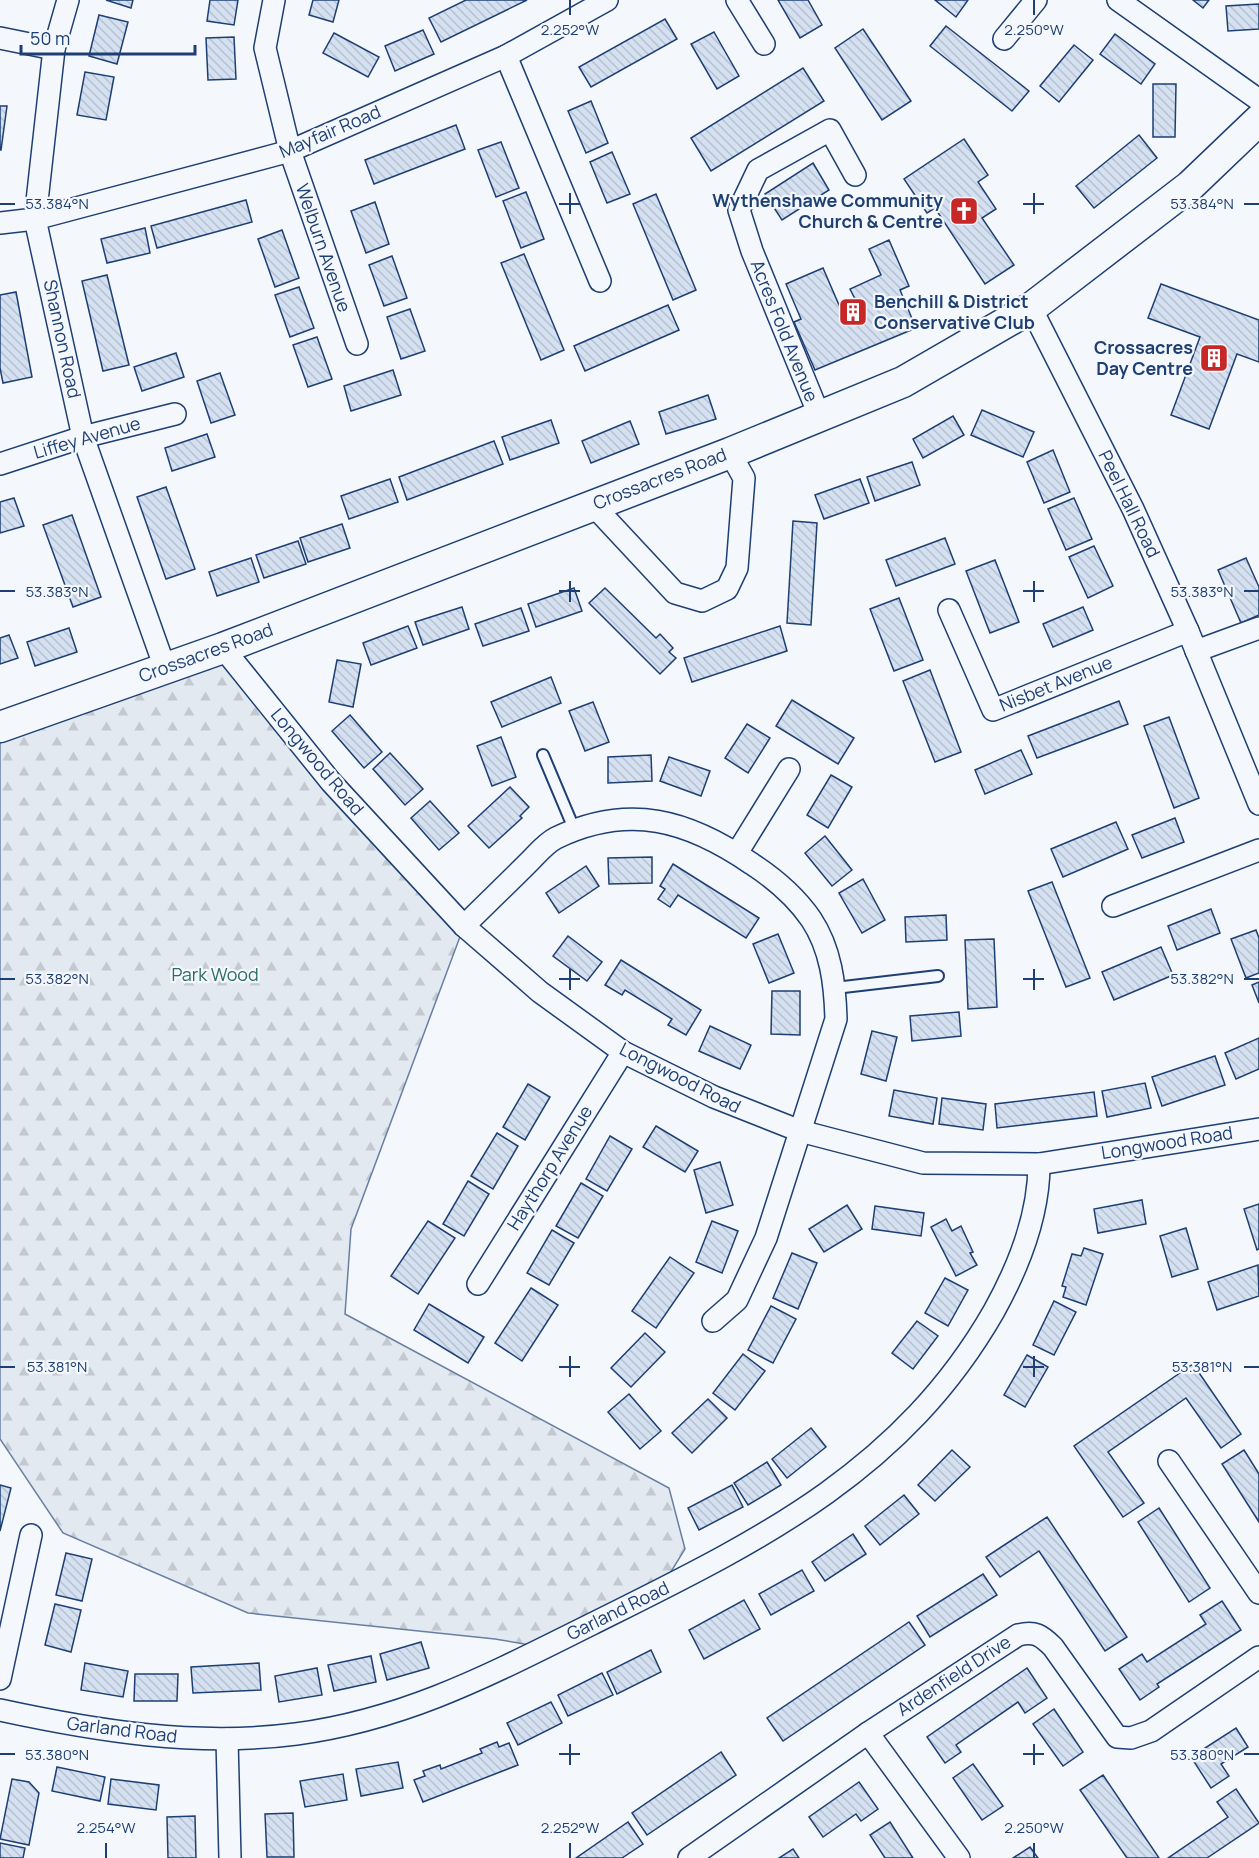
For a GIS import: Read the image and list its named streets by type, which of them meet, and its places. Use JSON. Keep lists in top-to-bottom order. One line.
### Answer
{"streets":{"street":["Mayfair Road","Welburn Avenue","Acres Fold Avenue","Shannon Road","Liffey Avenue","Crossacres Road","Peel Hall Road","Nisbet Avenue","Longwood Road","Haythorp Avenue","Garland Road","Ardenfield Drive"]},"crossings":[["Mayfair Road","Welburn Avenue"],["Mayfair Road","Shannon Road"],["Acres Fold Avenue","Crossacres Road"],["Shannon Road","Liffey Avenue"],["Shannon Road","Crossacres Road"],["Crossacres Road","Peel Hall Road"],["Crossacres Road","Longwood Road"],["Peel Hall Road","Nisbet Avenue"],["Longwood Road","Haythorp Avenue"],["Longwood Road","Garland Road"]],"parks":["Park Wood"],"places":{"church":["Wythenshawe Community Church & Centre"],"building":["Benchill & District Conservative Club","Crossacres Day Centre"]},"scale_bar":"50 m","coordinates":["2.252°W","2.250°W","53.384°N","53.383°N","53.382°N","53.381°N","53.380°N","2.254°W"]}
